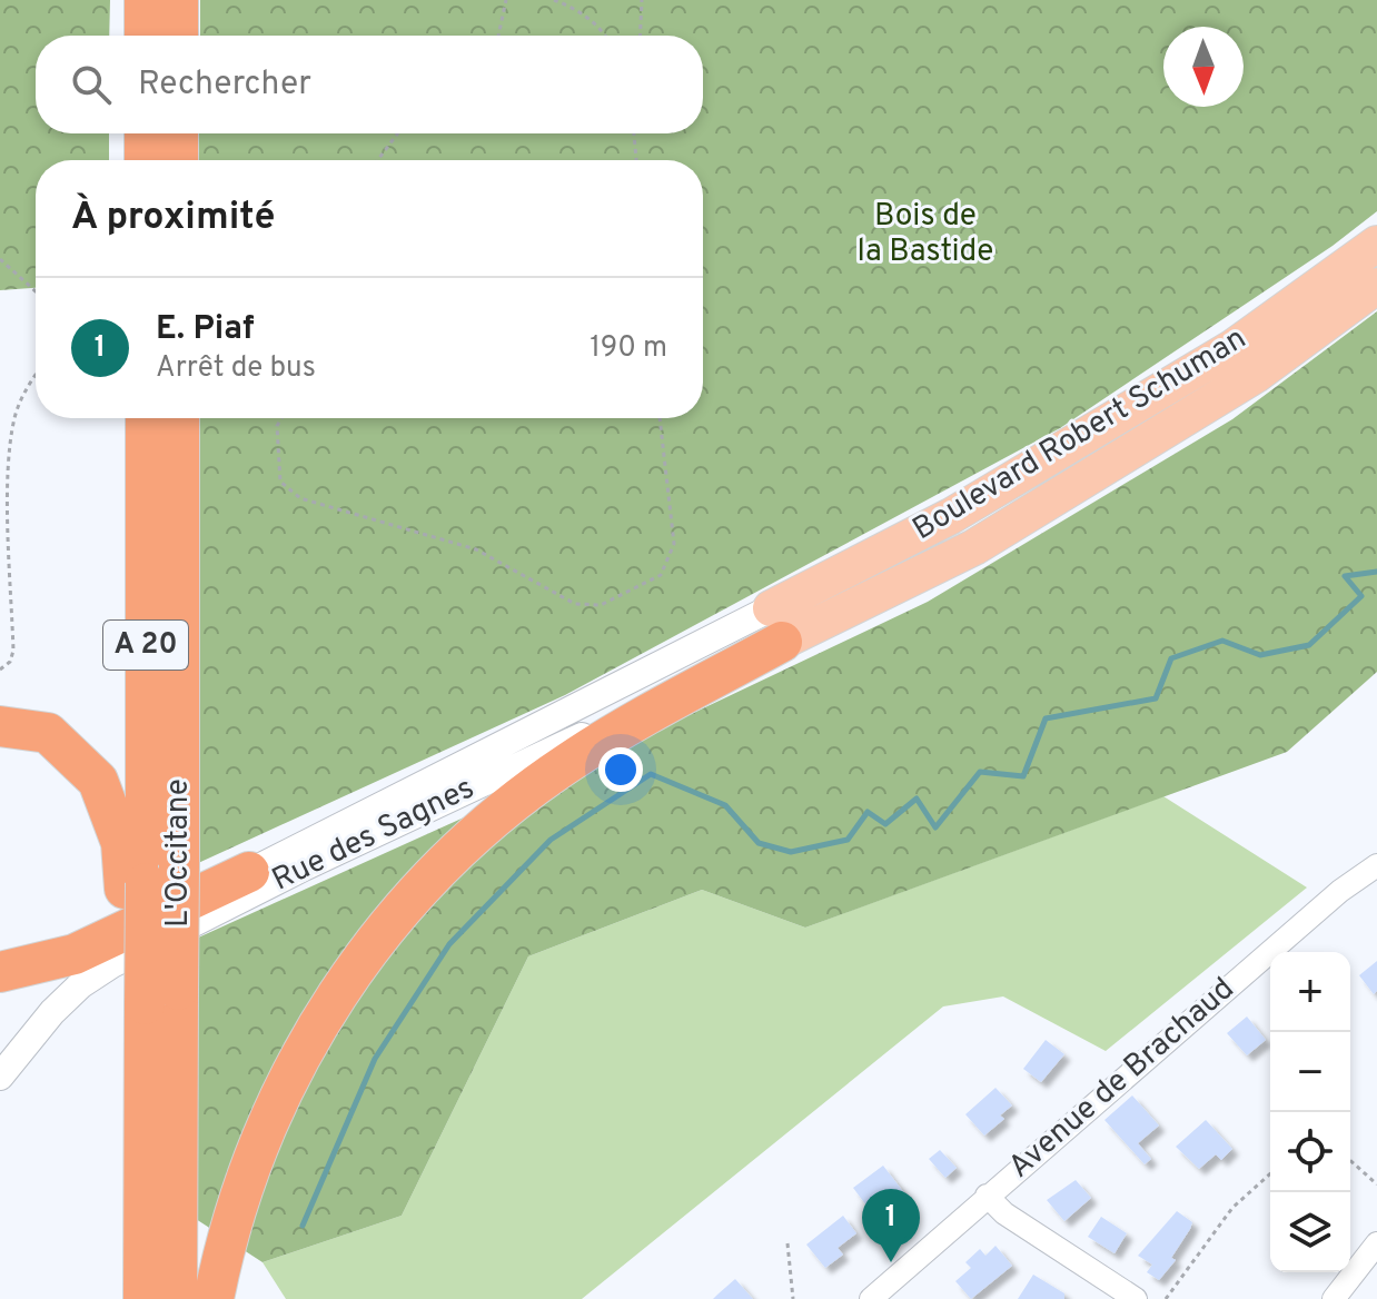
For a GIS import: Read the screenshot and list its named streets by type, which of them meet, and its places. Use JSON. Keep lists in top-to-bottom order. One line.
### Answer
{"streets":{"highway":["A 20","L'Occitane"],"main road":["Boulevard Robert Schuman"],"street":["Rue des Sagnes","Avenue de Brachaud"]},"crossings":[["Boulevard Robert Schuman","Rue des Sagnes"]],"parks":["Bois de la Bastide"],"north":"bottom","page":{"search":"Rechercher","heading":"À proximité","list":[{"mark":"1","name":"E. Piaf","note":"Arrêt de bus","value":"190 m"}],"map_buttons":["+","−"],"pins":"1"}}
